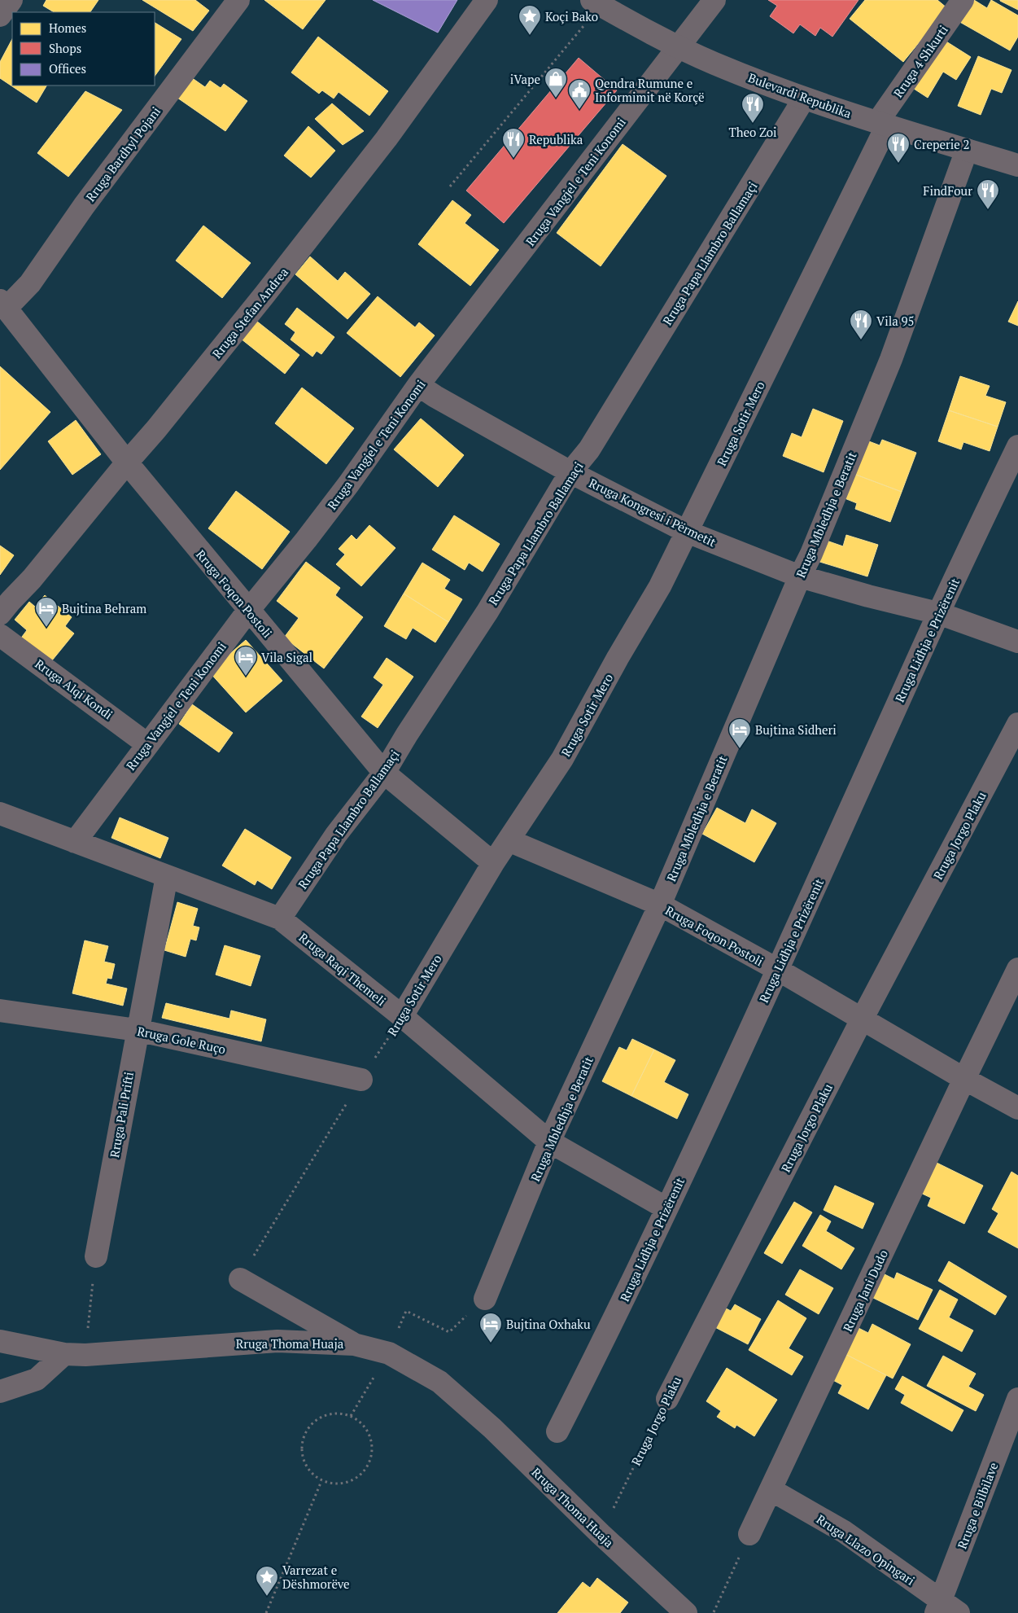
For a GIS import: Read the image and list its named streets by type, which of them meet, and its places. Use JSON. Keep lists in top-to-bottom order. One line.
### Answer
{"streets":{"street":["Rruga 4 Shkurti","Bulevardi Republika","Rruga Bardhyl Pojani","Rruga Vangjel e Teni Konomi","Rruga Papa Llambro Ballamaçi","Rruga Stefan Andrea","Rruga Sotir Mero","Rruga Kongresi i Përmetit","Rruga Mbledhja e Beratit","Rruga Foqon Postoli","Rruga Lidhja e Prizërenit","Rruga Alqi Kondi","Rruga Jorgo Plaku","Rruga Raqi Themeli","Rruga Gole Ruço","Rruga Pali Prifti","Rruga Jani Dudo","Rruga Thoma Huaja","Rruga e Bilbilave","Rruga Llazo Opingari"]},"crossings":[["Rruga 4 Shkurti","Bulevardi Republika"],["Rruga 4 Shkurti","Rruga Sotir Mero"],["Bulevardi Republika","Rruga Vangjel e Teni Konomi"],["Bulevardi Republika","Rruga Papa Llambro Ballamaçi"],["Bulevardi Republika","Rruga Sotir Mero"],["Bulevardi Republika","Rruga Mbledhja e Beratit"],["Rruga Bardhyl Pojani","Rruga Foqon Postoli"],["Rruga Vangjel e Teni Konomi","Rruga Kongresi i Përmetit"],["Rruga Vangjel e Teni Konomi","Rruga Foqon Postoli"],["Rruga Vangjel e Teni Konomi","Rruga Alqi Kondi"],["Rruga Vangjel e Teni Konomi","Rruga Raqi Themeli"],["Rruga Papa Llambro Ballamaçi","Rruga Kongresi i Përmetit"],["Rruga Papa Llambro Ballamaçi","Rruga Foqon Postoli"],["Rruga Papa Llambro Ballamaçi","Rruga Raqi Themeli"],["Rruga Stefan Andrea","Rruga Foqon Postoli"],["Rruga Sotir Mero","Rruga Kongresi i Përmetit"],["Rruga Sotir Mero","Rruga Foqon Postoli"],["Rruga Sotir Mero","Rruga Raqi Themeli"],["Rruga Sotir Mero","Rruga Gole Ruço"],["Rruga Kongresi i Përmetit","Rruga Mbledhja e Beratit"],["Rruga Kongresi i Përmetit","Rruga Lidhja e Prizërenit"],["Rruga Mbledhja e Beratit","Rruga Foqon Postoli"],["Rruga Mbledhja e Beratit","Rruga Raqi Themeli"],["Rruga Foqon Postoli","Rruga Lidhja e Prizërenit"],["Rruga Foqon Postoli","Rruga Jorgo Plaku"],["Rruga Foqon Postoli","Rruga Jani Dudo"],["Rruga Lidhja e Prizërenit","Rruga Raqi Themeli"],["Rruga Jorgo Plaku","Rruga Thoma Huaja"],["Rruga Raqi Themeli","Rruga Pali Prifti"],["Rruga Gole Ruço","Rruga Pali Prifti"],["Rruga Jani Dudo","Rruga Llazo Opingari"],["Rruga e Bilbilave","Rruga Llazo Opingari"]],"places":{"place":["Koçi Bako","Varrezat e Dëshmorëve"],"shop":["iVape"],"public building":["Qendra Rumune e Informimit në Korçë"],"restaurant":["Theo Zoi","Republika","Creperie 2","FindFour","Vila 95"],"hotel":["Bujtina Behram","Vila Sigal","Bujtina Sidheri","Bujtina Oxhaku"]},"legend":["Homes","Shops","Offices"]}
